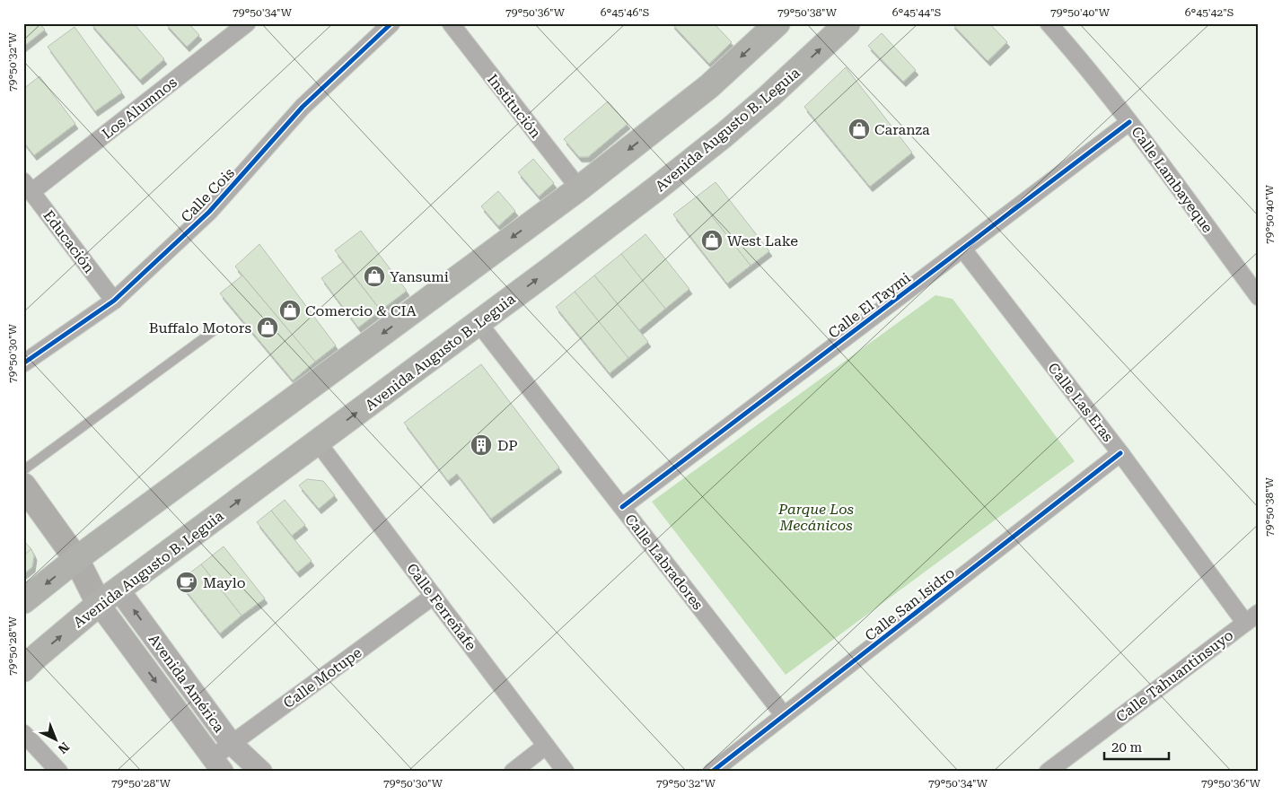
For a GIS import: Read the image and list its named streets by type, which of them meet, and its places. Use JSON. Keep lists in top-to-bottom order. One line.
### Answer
{"streets":{"main road":["Avenida Augusto B. Leguia"],"street":["Institución","Los Alumnos","Calle Lambayeque","Calle Cois","Educación","Calle El Taymi","Calle Las Eras","Calle Labradores","Calle San Isidro","Calle Ferreñafe","Calle Tahuantinsuyo","Calle Motupe","Avenida América"]},"crossings":[["Los Alumnos","Educación"],["Avenida Augusto B. Leguia","Calle Labradores"],["Avenida Augusto B. Leguia","Calle Ferreñafe"],["Avenida Augusto B. Leguia","Avenida América"],["Calle Lambayeque","Calle El Taymi"],["Calle Cois","Educación"],["Calle El Taymi","Calle Las Eras"],["Calle El Taymi","Calle Labradores"],["Calle Las Eras","Calle San Isidro"],["Calle Las Eras","Calle Tahuantinsuyo"],["Calle Labradores","Calle San Isidro"],["Calle Ferreñafe","Calle Motupe"],["Calle Motupe","Avenida América"]],"parks":["Parque Los Mecánicos"],"places":{"shop":["Caranza","West Lake","Yansumi","Comercio & CIA","Buffalo Motors"],"building":["DP"],"cafe":["Maylo"]},"scale_bar":"20 m","north":"bottom right","coordinates":["79°50'34\"W","79°50'36\"W","6°45'46\"S","79°50'38\"W","6°45'44\"S","79°50'40\"W","6°45'42\"S","79°50'32\"W","79°50'30\"W","79°50'28\"W"]}
